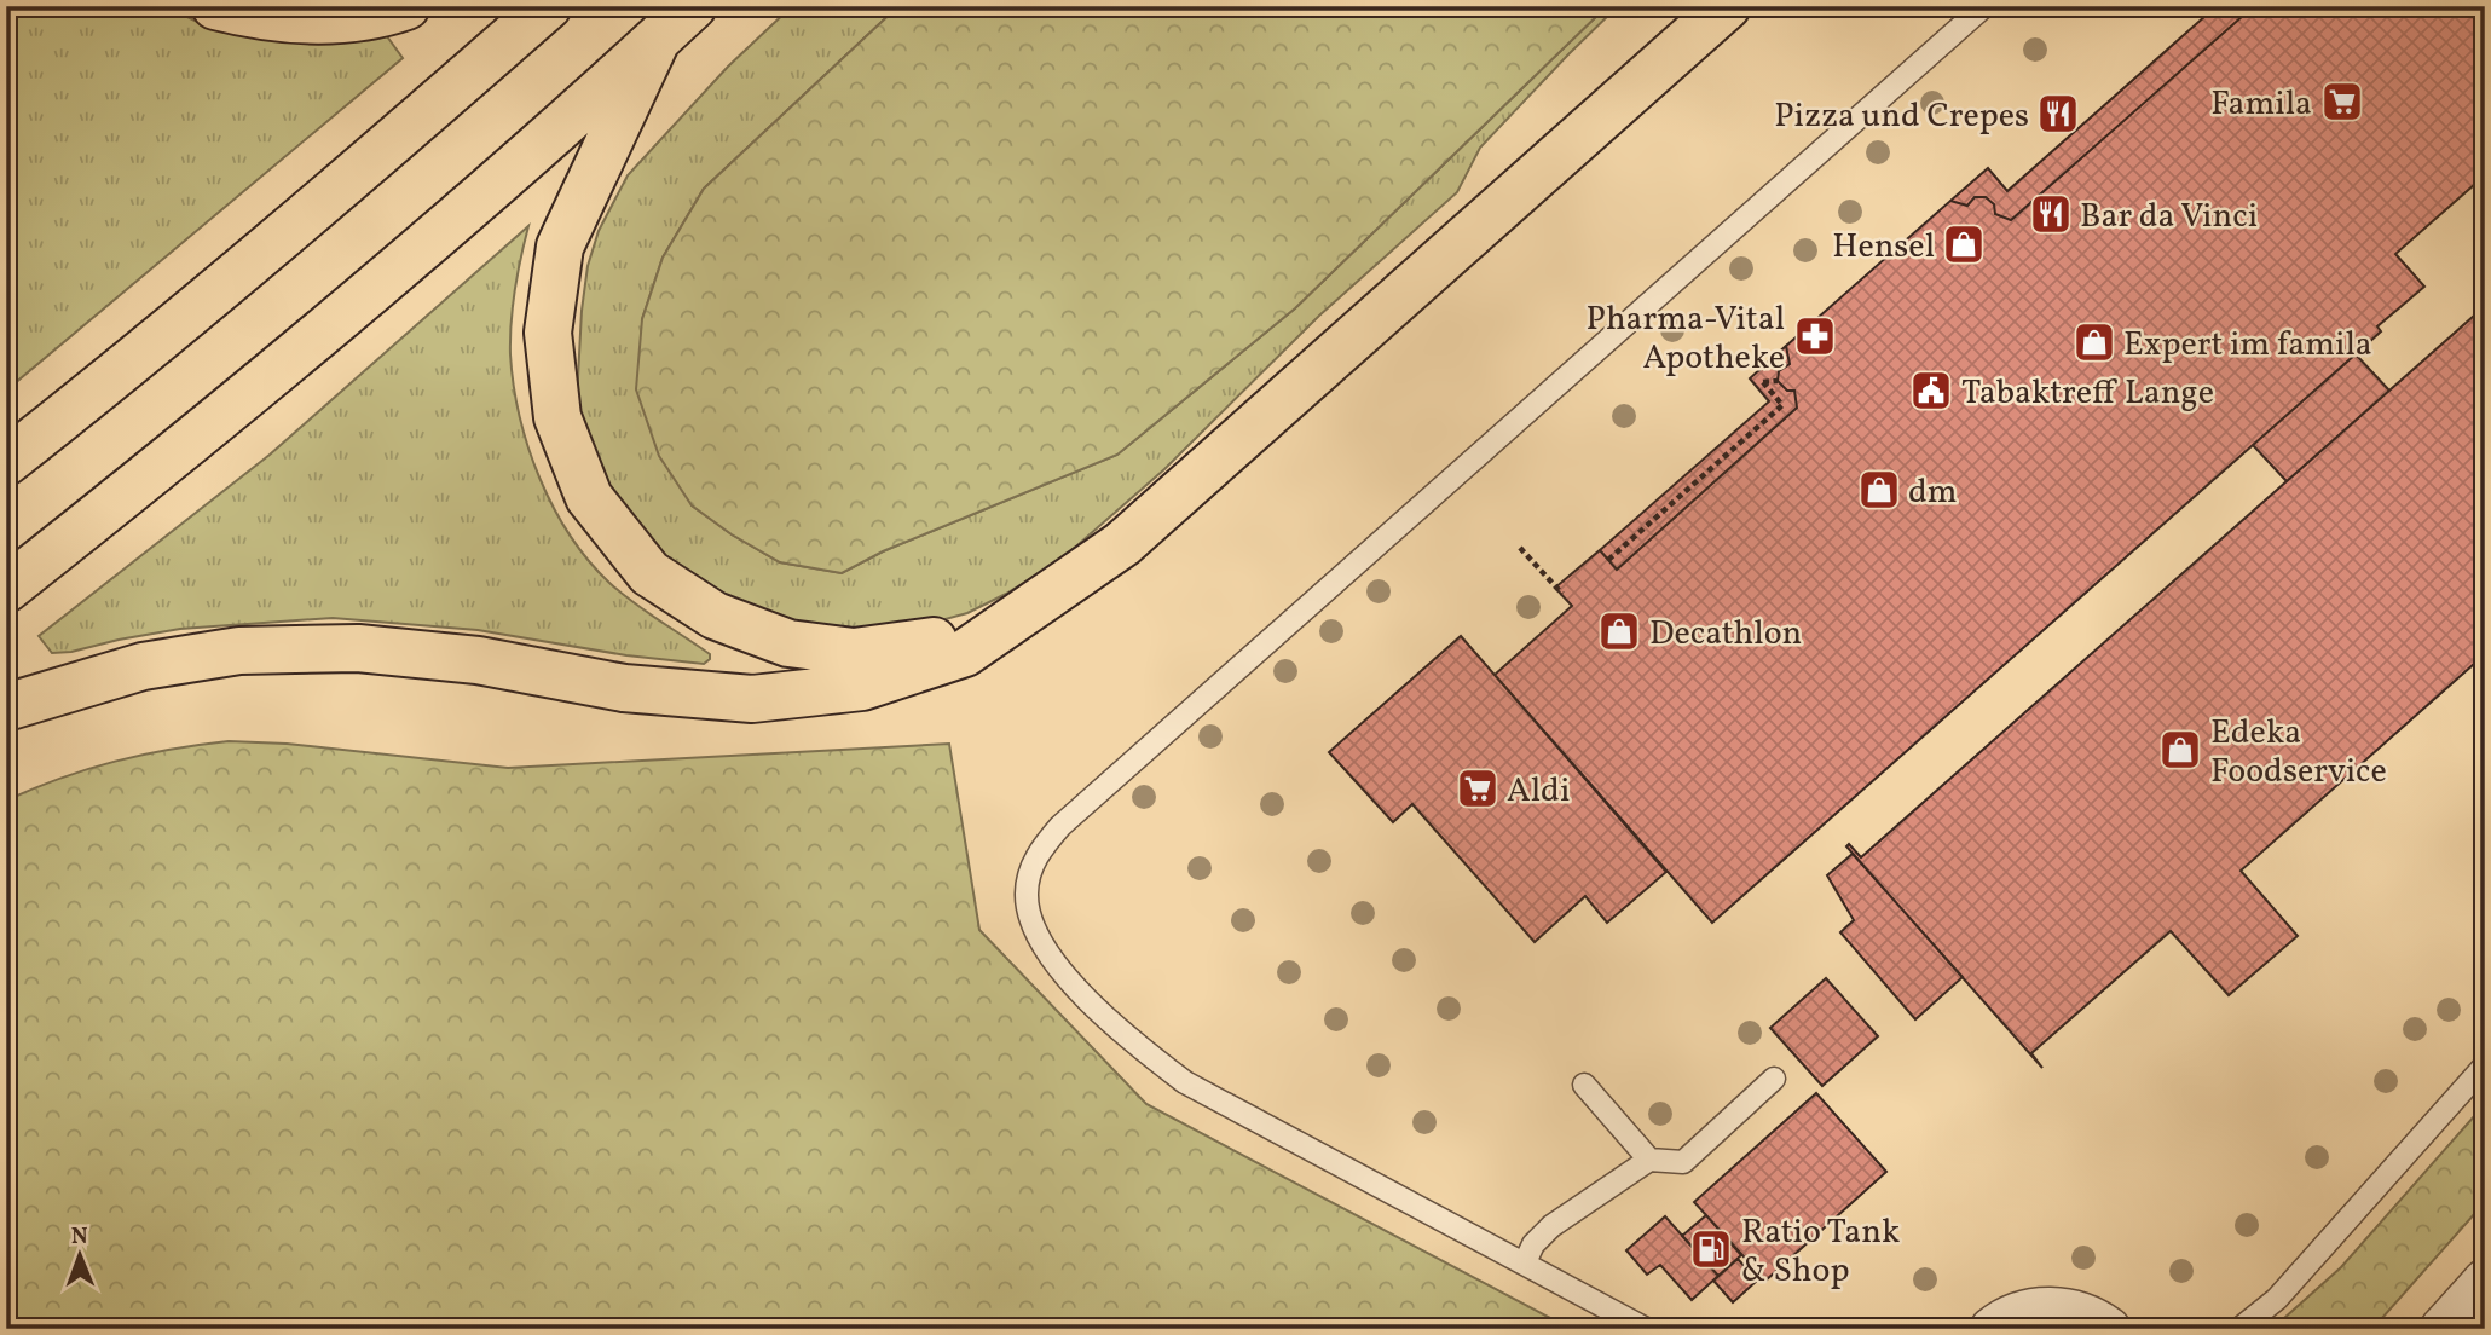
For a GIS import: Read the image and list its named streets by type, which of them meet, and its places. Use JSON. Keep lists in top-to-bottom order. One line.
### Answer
{"places":{"supermarket":["Famila","Aldi"],"restaurant":["Pizza und Crepes","Bar da Vinci"],"shop":["Hensel","Expert im famila","dm","Decathlon","Edeka Foodservice"],"pharmacy":["Pharma-Vital Apotheke"],"public building":["Tabaktreff Lange"],"fuel station":["Ratio Tank & Shop"]},"north":"top"}
